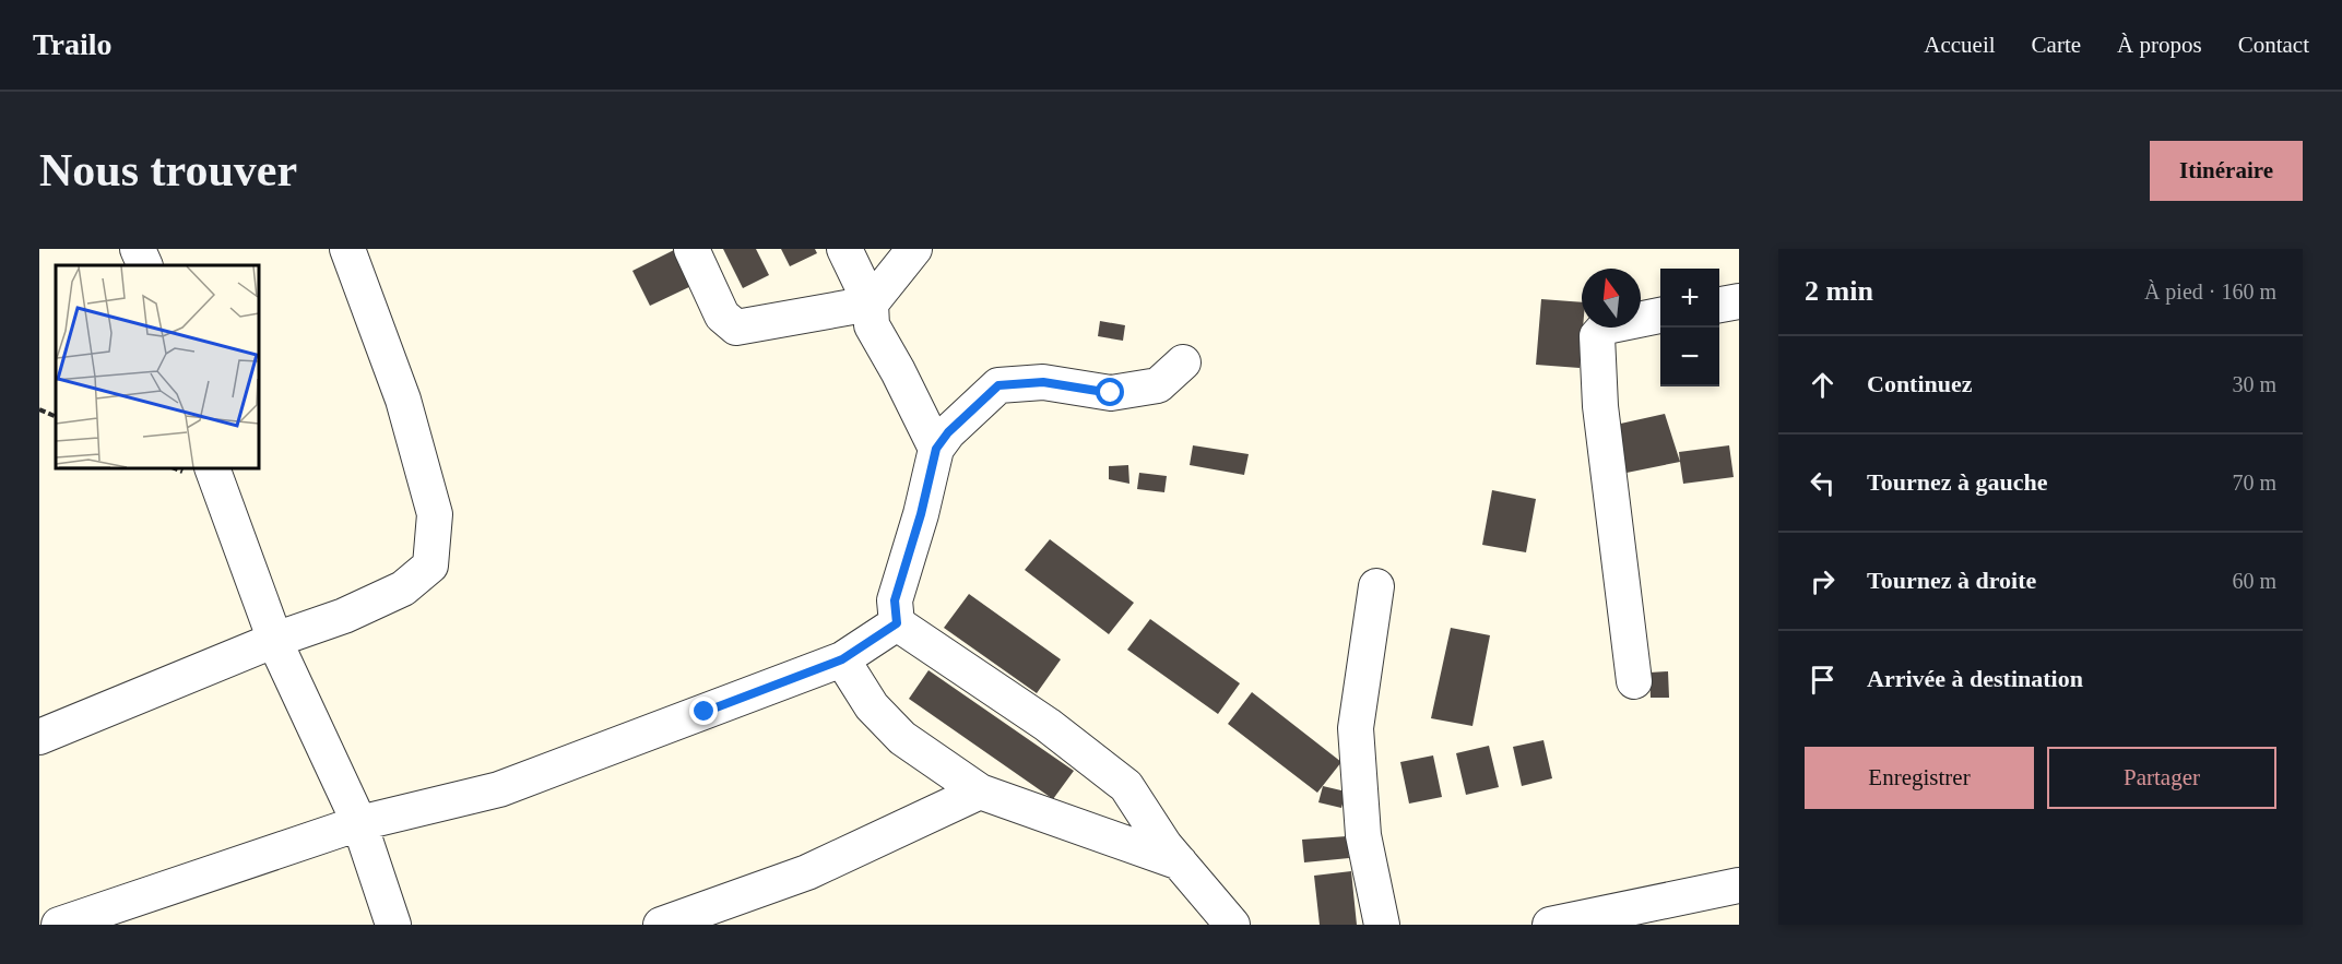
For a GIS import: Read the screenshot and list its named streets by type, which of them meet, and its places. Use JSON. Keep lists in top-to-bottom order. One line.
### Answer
{"north":"top","page":{"header":"Trailo","nav":["Accueil","Carte","À propos","Contact"],"buttons":["Itinéraire",["Enregistrer","Partager"]],"title":"Nous trouver","heading":["2 min","À pied · 160 m"],"map_buttons":["+","−"],"list":[["Continuez","30 m"],["Tournez à gauche","70 m"],["Tournez à droite","60 m"],"Arrivée à destination"]}}
